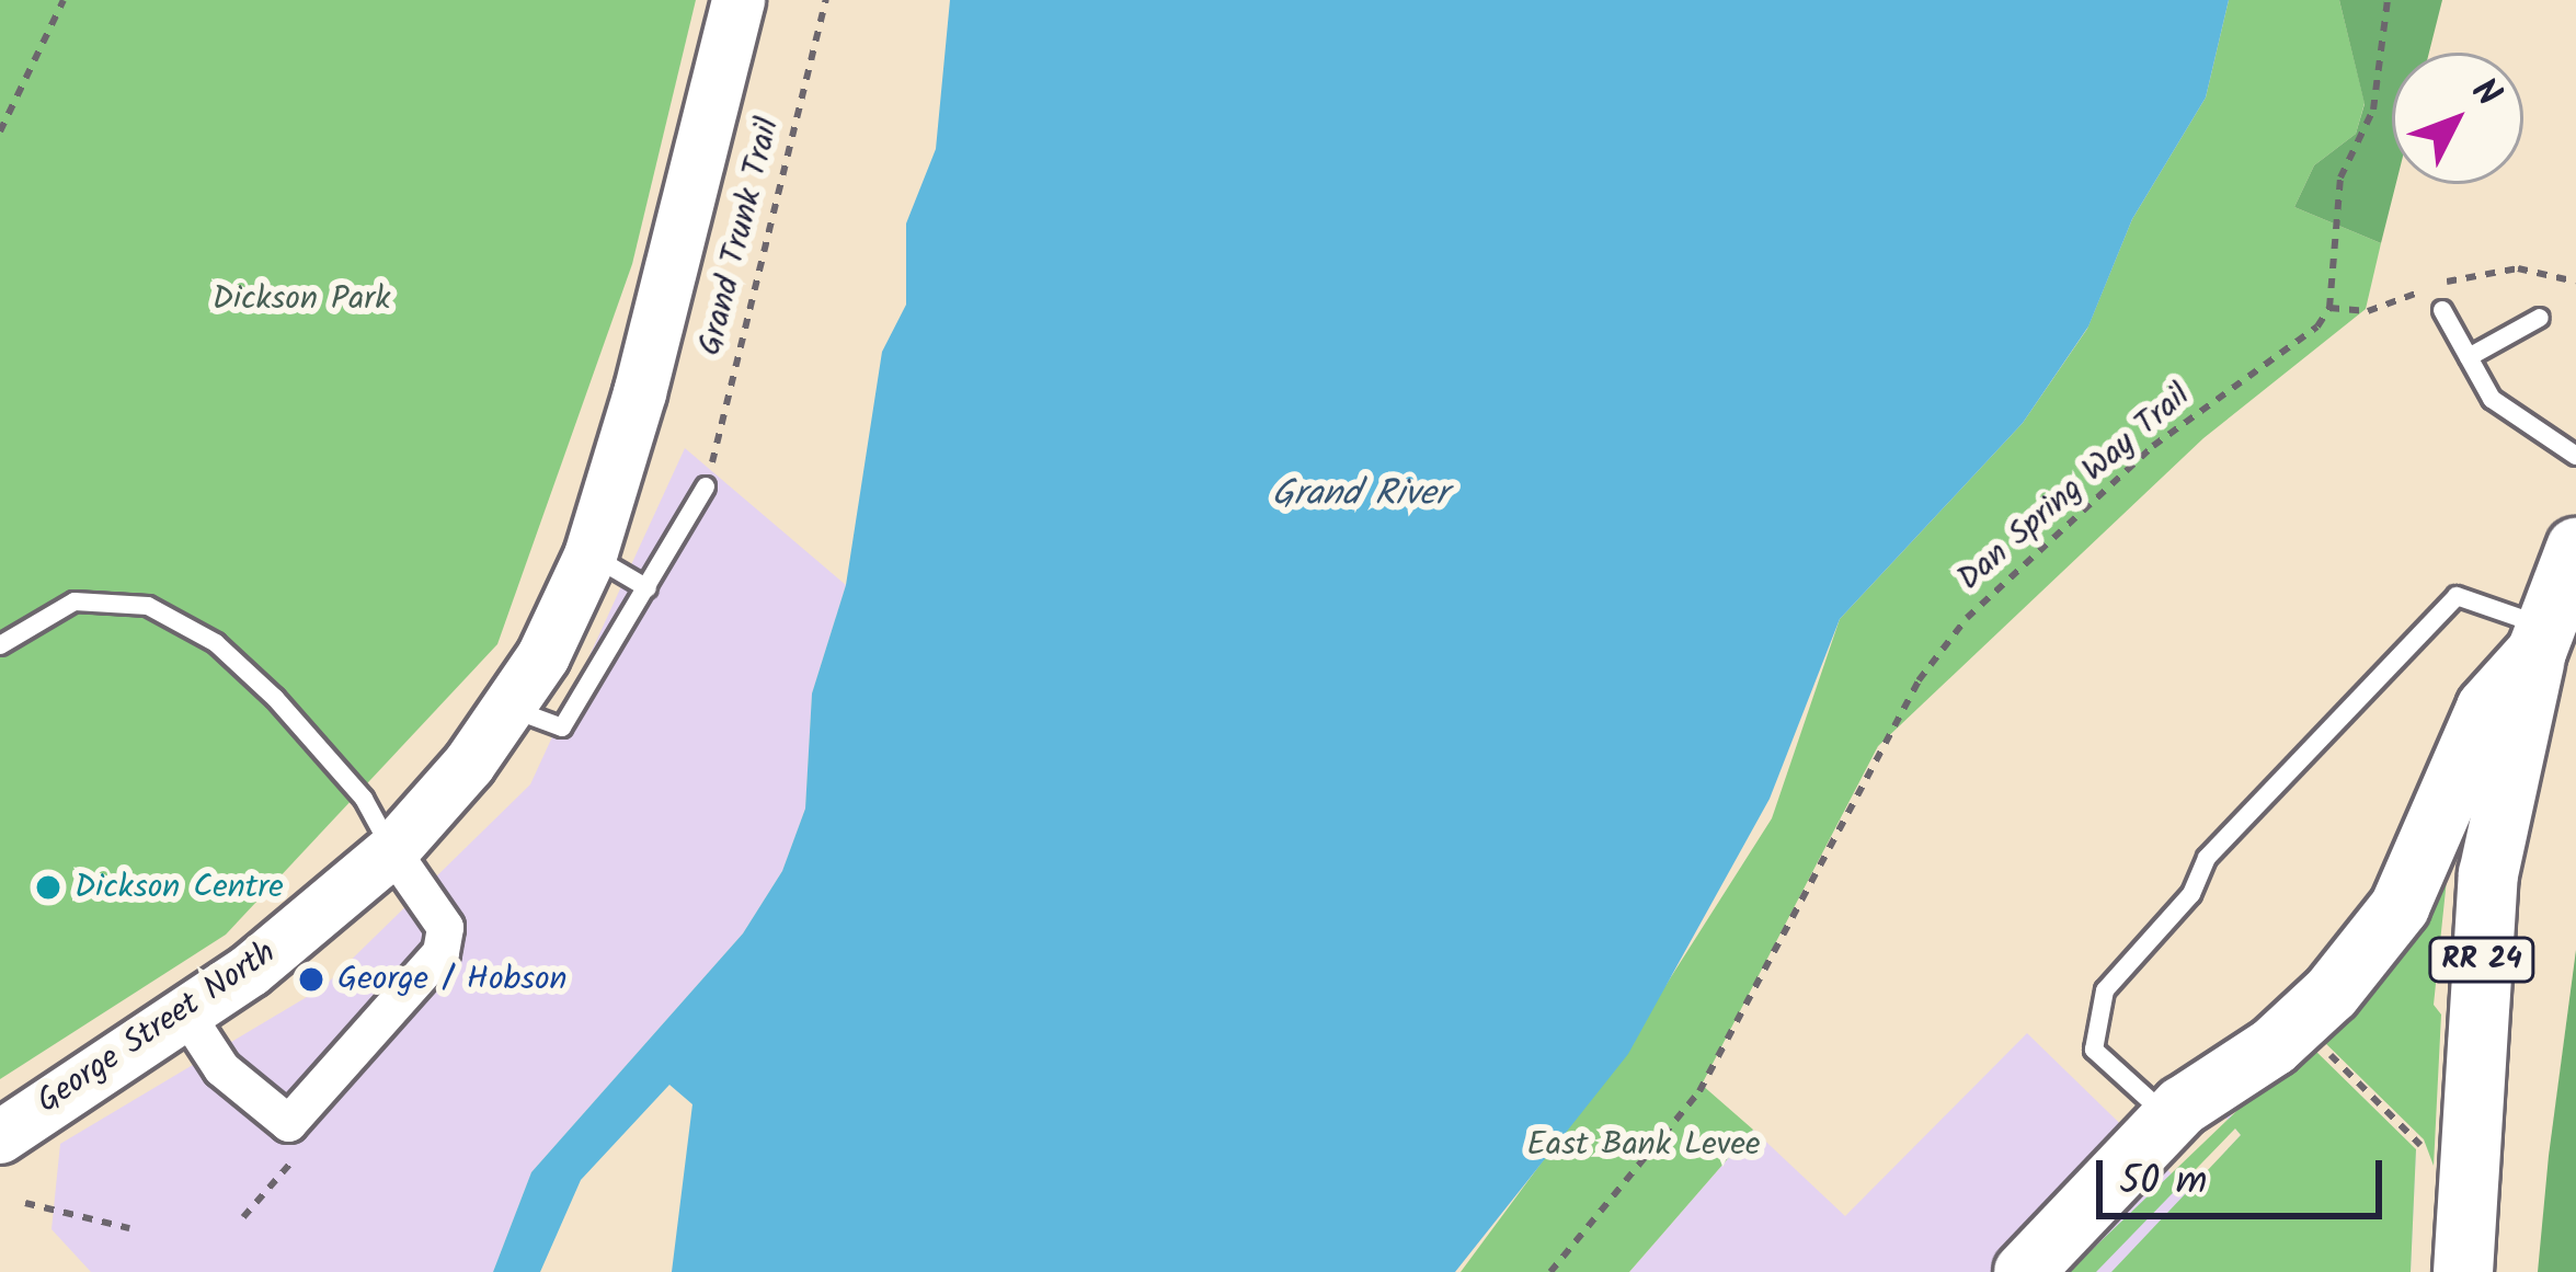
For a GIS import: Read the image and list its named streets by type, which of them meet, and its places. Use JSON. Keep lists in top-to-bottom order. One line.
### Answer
{"streets":{"main road":["RR 24","George Street North"],"path":["Grand Trunk Trail","Dan Spring Way Trail"]},"water":["Grand River"],"parks":["Dickson Park","East Bank Levee"],"places":["Dickson Centre","George / Hobson"],"scale_bar":"50 m","north":"top right"}
